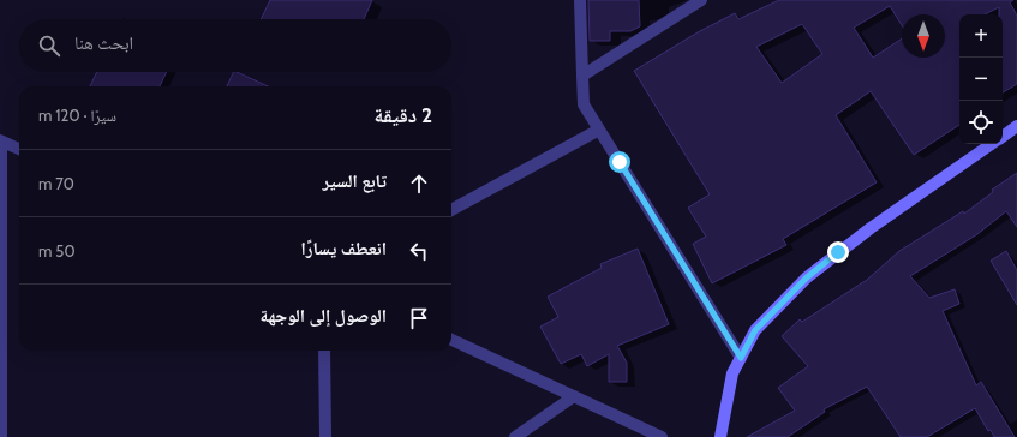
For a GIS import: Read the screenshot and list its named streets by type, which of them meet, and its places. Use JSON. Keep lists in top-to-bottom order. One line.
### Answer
{"north":"bottom","page":{"map_buttons":["+","−"],"search":"ابحث هنا","heading":["2 دقيقة","سيرًا · 120 m"],"list":[["تابع السير","70 m"],["انعطف يسارًا","50 m"],"الوصول إلى الوجهة"]}}
